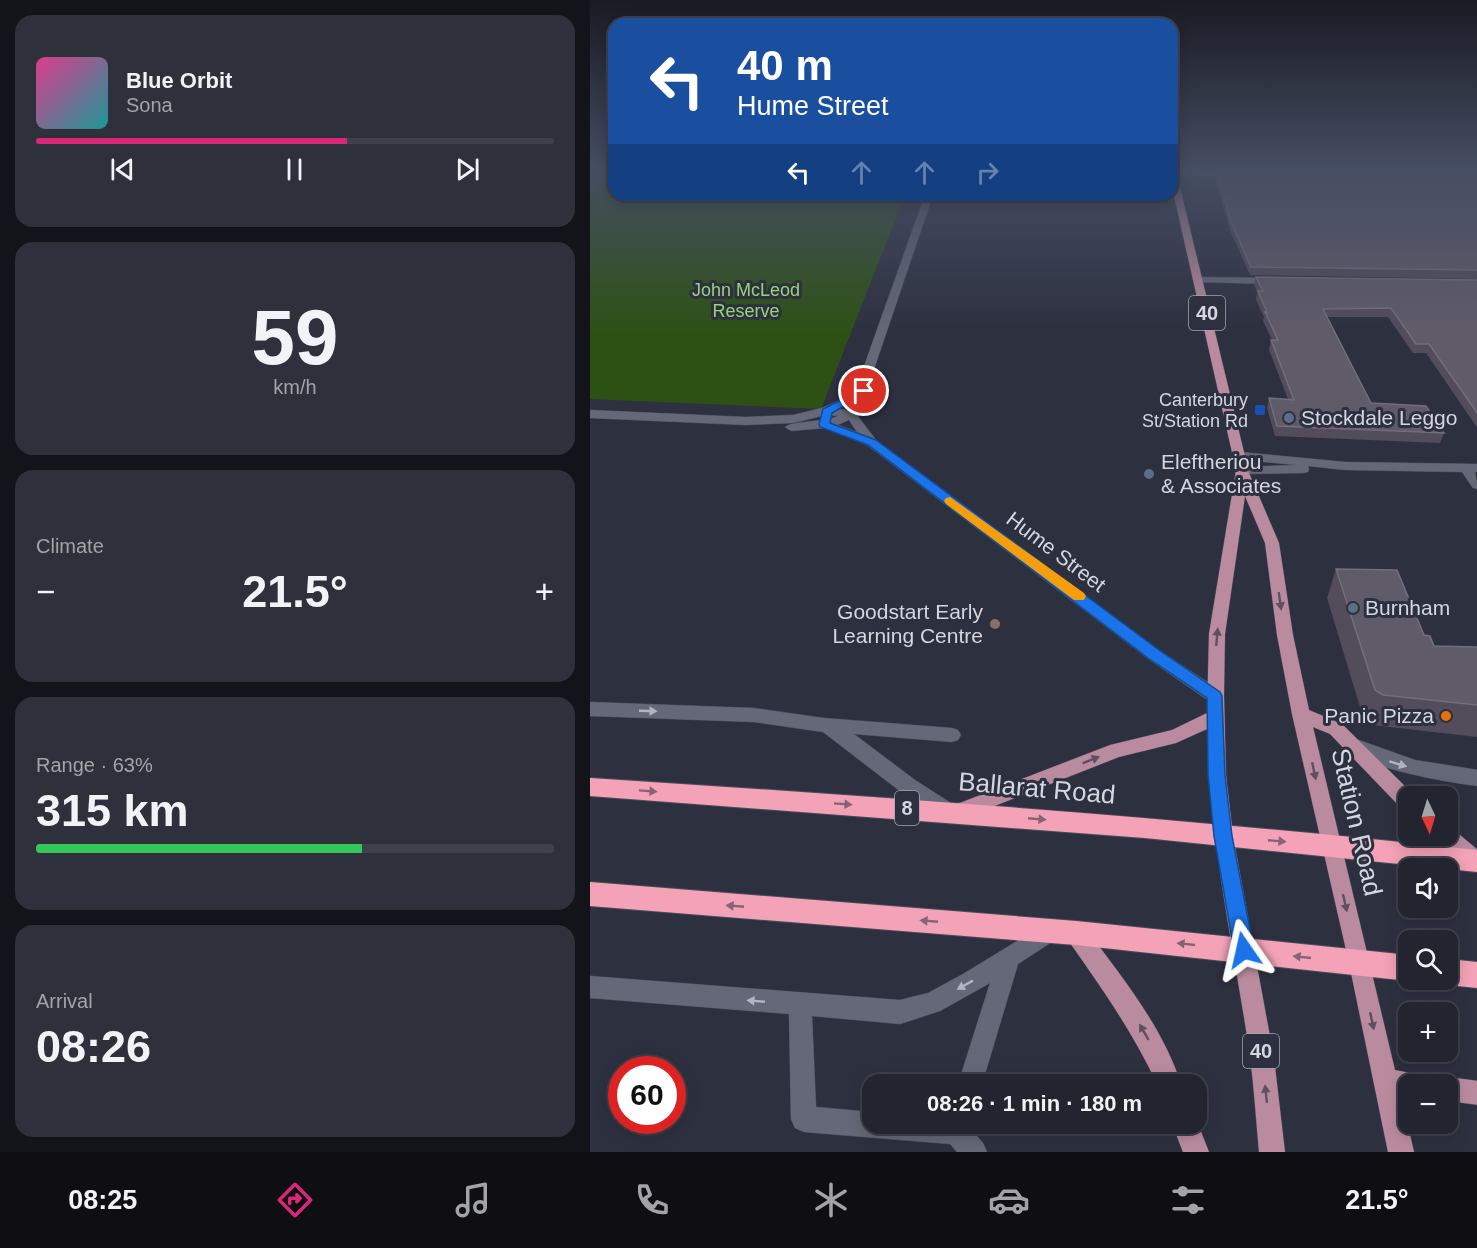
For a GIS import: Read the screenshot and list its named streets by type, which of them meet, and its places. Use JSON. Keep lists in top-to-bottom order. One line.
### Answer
{"streets":{"highway":["Ballarat Road","8"],"main road":["40","Station Road"],"street":["Hume Street"]},"crossings":[["Hume Street","Station Road"],["Ballarat Road","Station Road"]],"parks":["John McLeod Reserve"],"places":{"transit":["Canterbury St/Station Rd"],"other":["Stockdale Leggo","Eleftheriou & Associates","Burnham","Goodstart Early Learning Centre","Panic Pizza"]},"north":"bottom","page":{"turn":["40 m","Hume Street"],"song":["Blue Orbit","Sona"],"tile":[["59","km/h"],"Climate",["Range · 63%","315 km"],["Arrival","08:26"]],"heat":["−","21.5°","+"],"map_buttons":["+","−"],"limit":"60","trip":"08:26 · 1 min · 180 m","tabs":["08:25","21.5°"]}}
